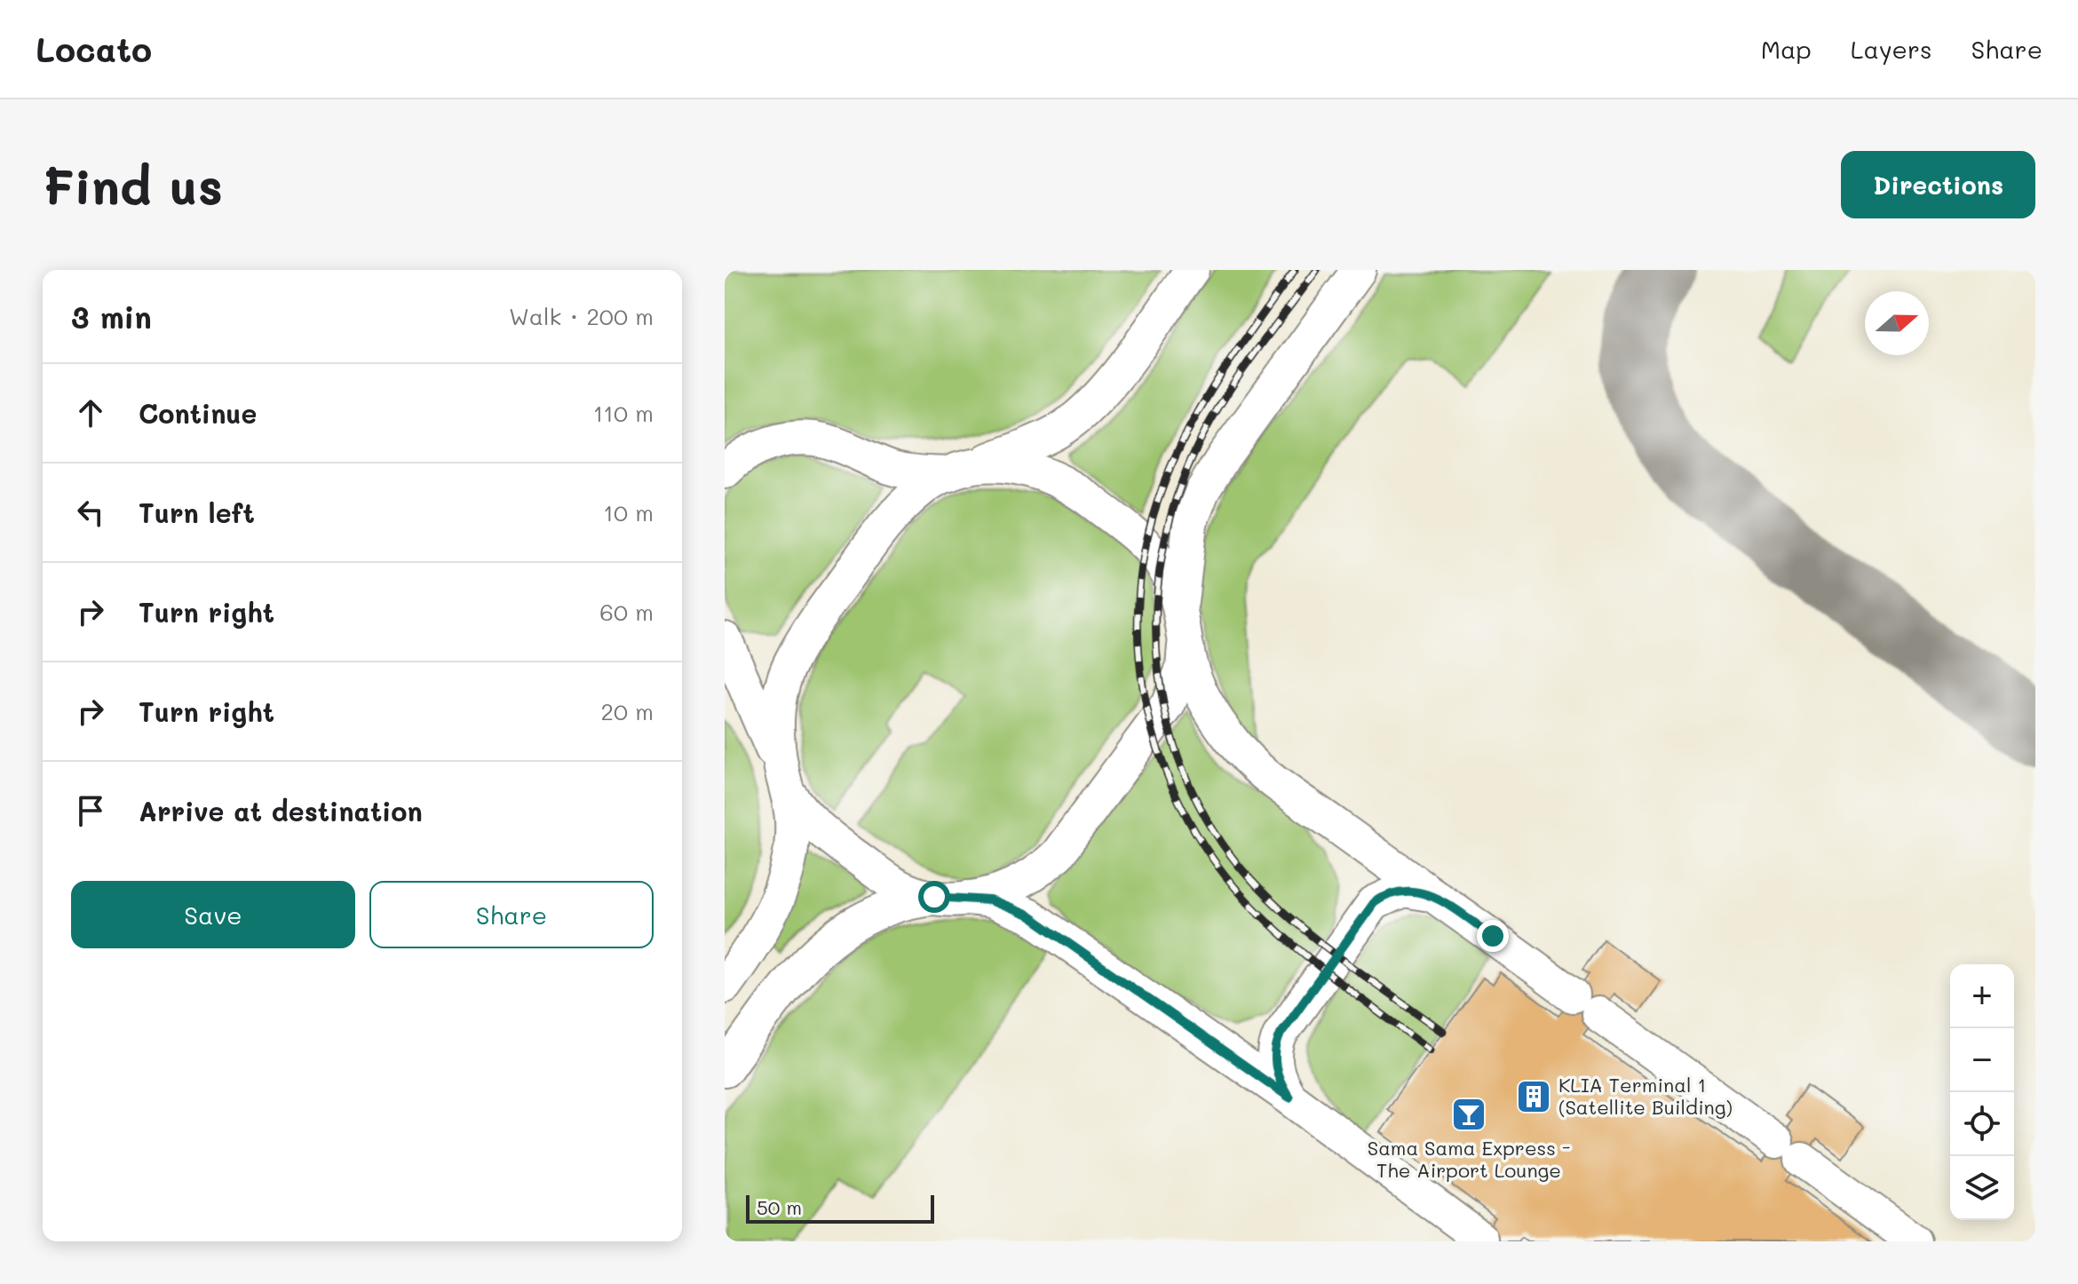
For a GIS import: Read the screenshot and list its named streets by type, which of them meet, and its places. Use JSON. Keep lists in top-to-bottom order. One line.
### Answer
{"places":{"building":["KLIA Terminal 1 (Satellite Building)"],"bar":["Sama Sama Express - The Airport Lounge"]},"scale_bar":"50 m","north":"right","page":{"header":"Locato","nav":["Map","Layers","Share"],"buttons":["Directions",["Save","Share"]],"title":"Find us","heading":["3 min","Walk · 200 m"],"list":[["Continue","110 m"],["Turn left","10 m"],["Turn right","60 m"],["Turn right","20 m"],"Arrive at destination"],"map_buttons":["+","−"],"scale":"50 m"}}
